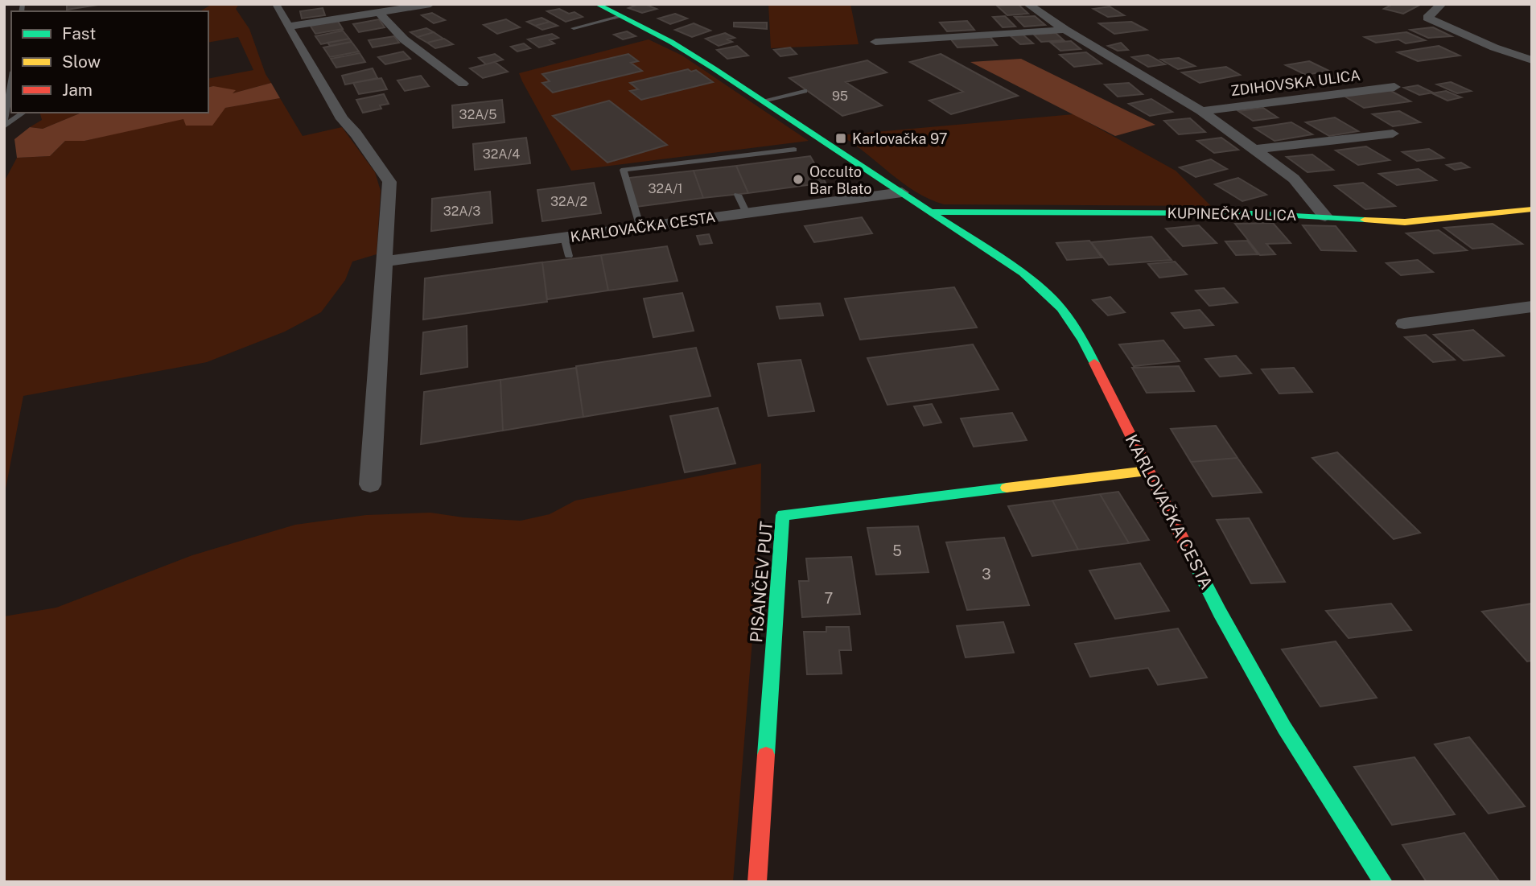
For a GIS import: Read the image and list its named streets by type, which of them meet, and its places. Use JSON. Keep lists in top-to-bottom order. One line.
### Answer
{"streets":{"street":["ZDIHOVSKA ULICA","KUPINEČKA ULICA","KARLOVAČKA CESTA","PISANČEV PUT"]},"crossings":[["KUPINEČKA ULICA","KARLOVAČKA CESTA"],["KARLOVAČKA CESTA","PISANČEV PUT"]],"places":{"transit":["Karlovačka 97"],"other":["Occulto Bar Blato"]},"house_numbers":["95","32A/5","32A/4","32A/1","32A/2","32A/3","5","3","7"],"legend":["Fast","Slow","Jam"]}
